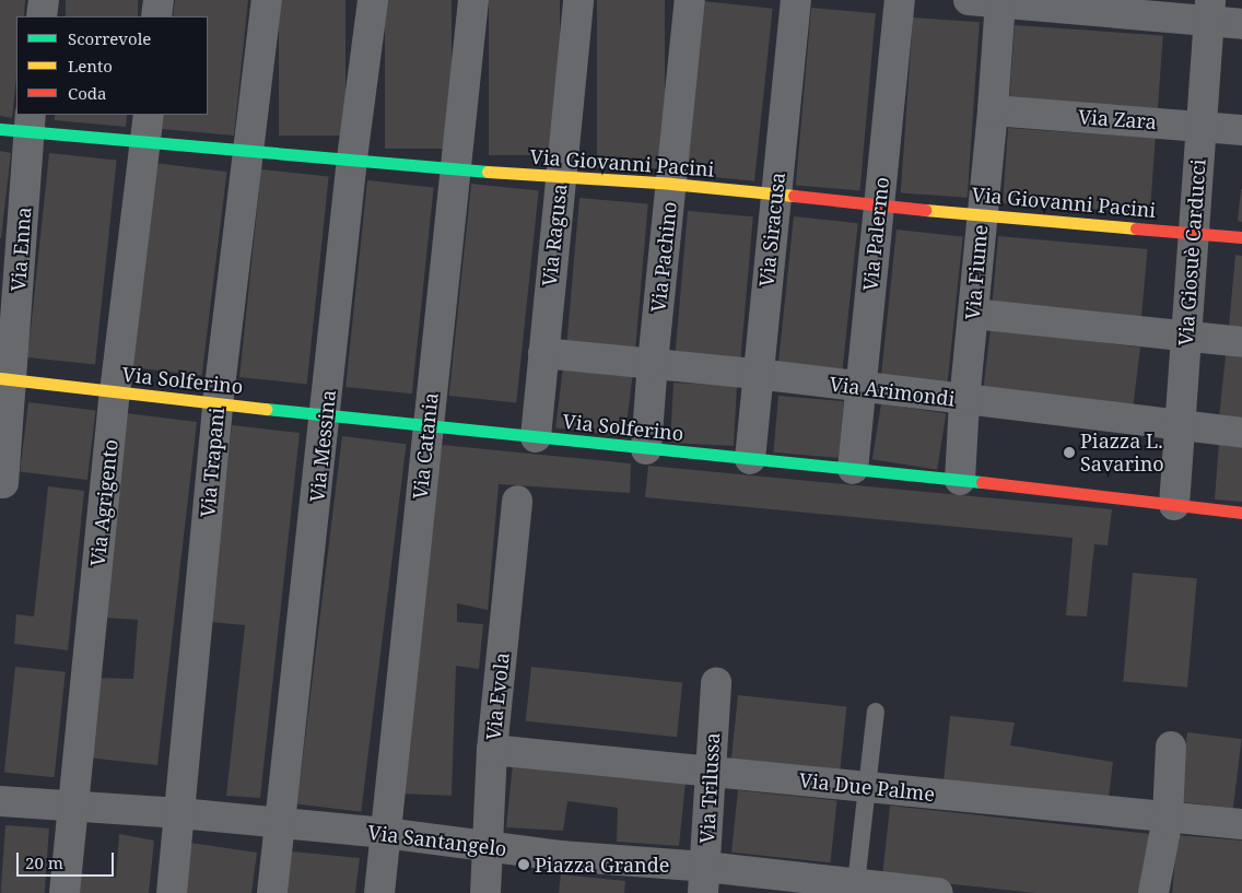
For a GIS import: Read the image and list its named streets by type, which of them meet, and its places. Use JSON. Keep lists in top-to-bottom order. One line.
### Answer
{"streets":{"street":["Via Zara","Via Giovanni Pacini","Via Siracusa","Via Palermo","Via Ragusa","Via Enna","Via Giosuè Carducci","Via Pachino","Via Fiume","Via Solferino","Via Arimondi","Via Messina","Via Catania","Via Trapani","Via Agrigento","Via Evola","Via Due Palme","Via Trilussa","Via Santangelo"]},"crossings":[["Via Zara","Via Giosuè Carducci"],["Via Zara","Via Fiume"],["Via Giovanni Pacini","Via Siracusa"],["Via Giovanni Pacini","Via Palermo"],["Via Giovanni Pacini","Via Ragusa"],["Via Giovanni Pacini","Via Enna"],["Via Giovanni Pacini","Via Giosuè Carducci"],["Via Giovanni Pacini","Via Pachino"],["Via Giovanni Pacini","Via Fiume"],["Via Giovanni Pacini","Via Messina"],["Via Giovanni Pacini","Via Catania"],["Via Giovanni Pacini","Via Trapani"],["Via Giovanni Pacini","Via Agrigento"],["Via Siracusa","Via Solferino"],["Via Siracusa","Via Arimondi"],["Via Palermo","Via Solferino"],["Via Palermo","Via Arimondi"],["Via Ragusa","Via Solferino"],["Via Ragusa","Via Arimondi"],["Via Enna","Via Solferino"],["Via Giosuè Carducci","Via Solferino"],["Via Giosuè Carducci","Via Arimondi"],["Via Pachino","Via Solferino"],["Via Pachino","Via Arimondi"],["Via Fiume","Via Solferino"],["Via Fiume","Via Arimondi"],["Via Solferino","Via Messina"],["Via Solferino","Via Catania"],["Via Solferino","Via Trapani"],["Via Solferino","Via Agrigento"],["Via Messina","Via Santangelo"],["Via Catania","Via Santangelo"],["Via Trapani","Via Santangelo"],["Via Agrigento","Via Santangelo"],["Via Evola","Via Due Palme"],["Via Evola","Via Santangelo"],["Via Due Palme","Via Trilussa"],["Via Trilussa","Via Santangelo"]],"places":["Piazza L. Savarino","Piazza Grande"],"legend":["Scorrevole","Lento","Coda"],"scale_bar":"20 m"}
